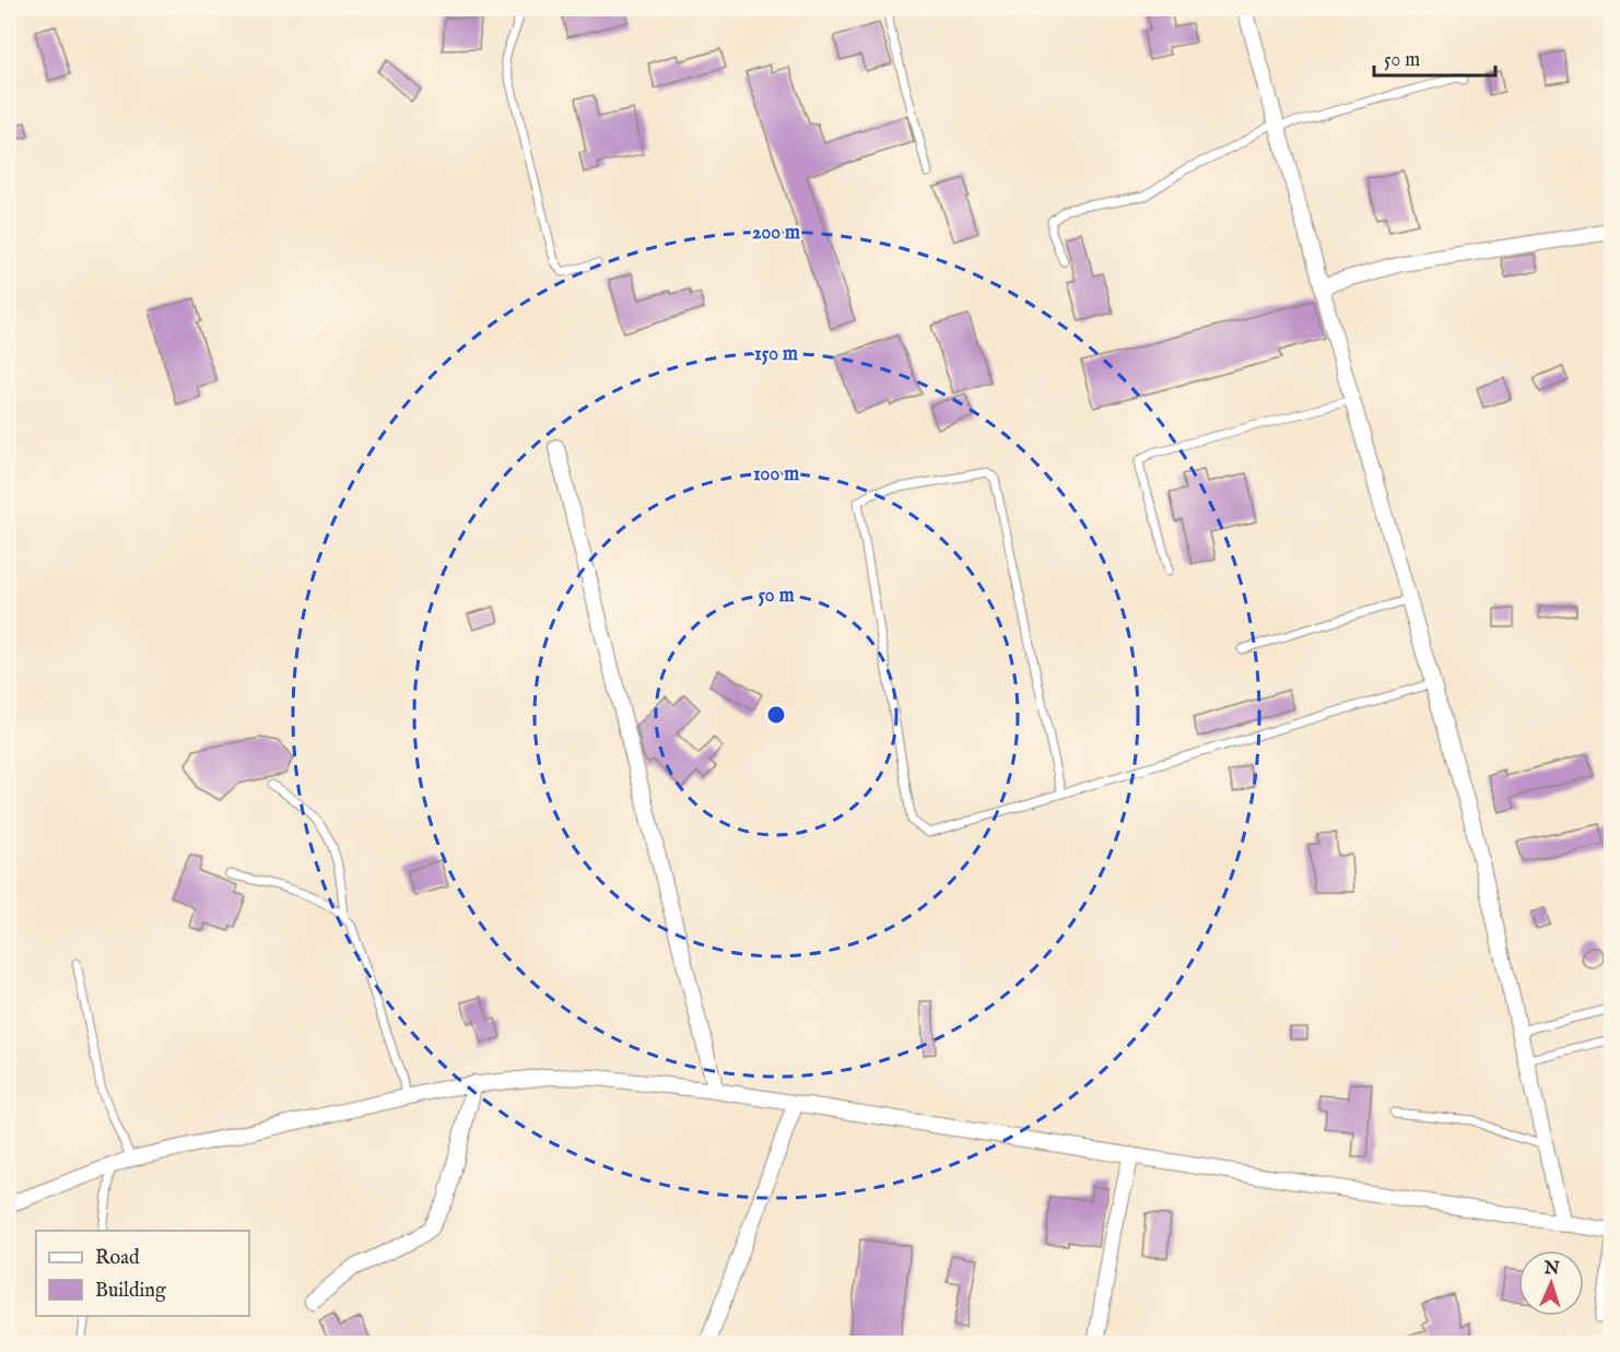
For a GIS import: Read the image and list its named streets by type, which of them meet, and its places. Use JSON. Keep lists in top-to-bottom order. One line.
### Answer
{"legend":["Road","Building"],"scale_bar":"50 m","north":"top","rings":["200 m","150 m","100 m","50 m"]}
